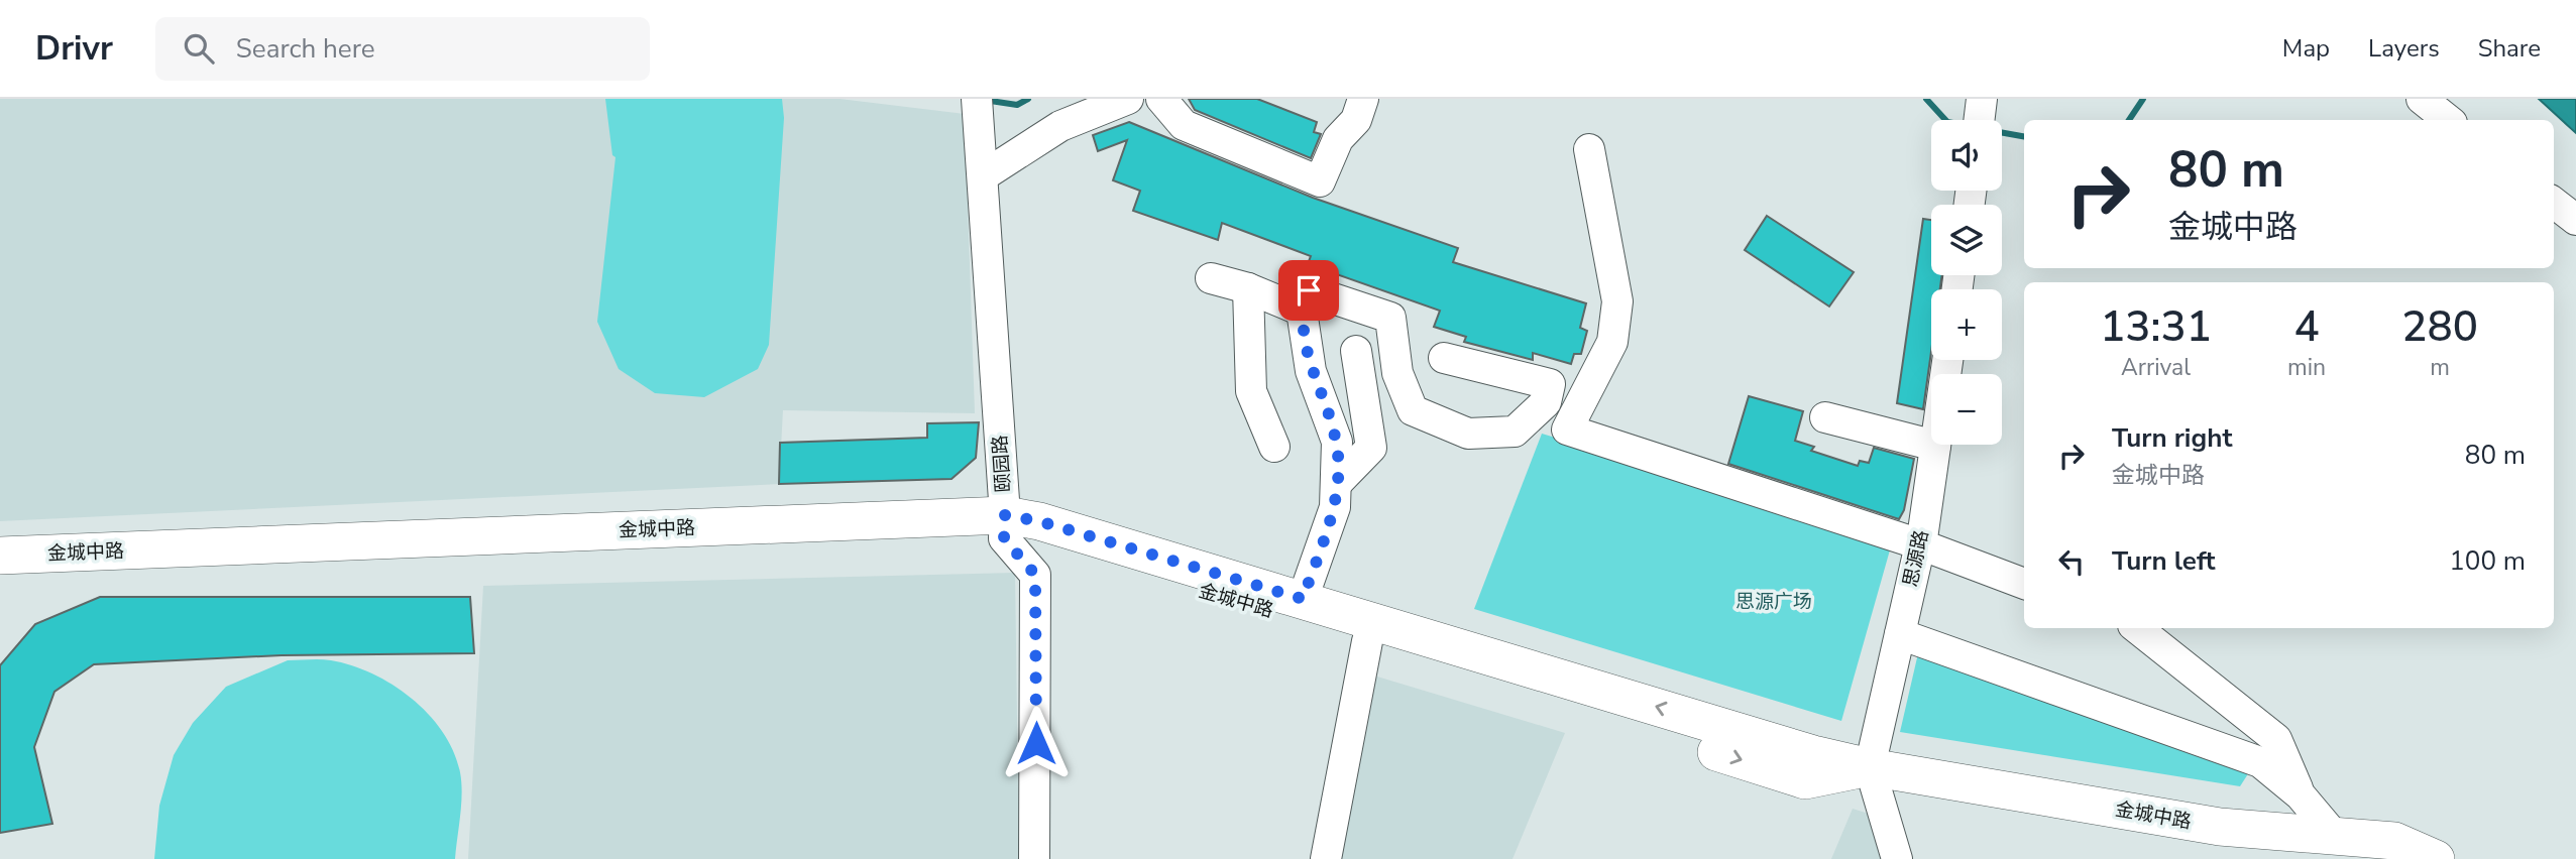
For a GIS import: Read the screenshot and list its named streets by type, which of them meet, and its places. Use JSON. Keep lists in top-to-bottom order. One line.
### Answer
{"streets":{"main road":["金城中路"],"street":["颐园路","思源路"]},"crossings":[["颐园路","金城中路"],["金城中路","思源路"]],"parks":["思源广场"],"page":{"header":"Drivr","search":"Search here","nav":["Map","Layers","Share"],"map_buttons":["+","−"],"turn":["80 m","金城中路"],"eta":["13:31","Arrival","4","min","280","m"],"list":[{"name":"Turn right","note":"金城中路","value":"80 m"},{"name":"Turn left","value":"100 m"}]}}
